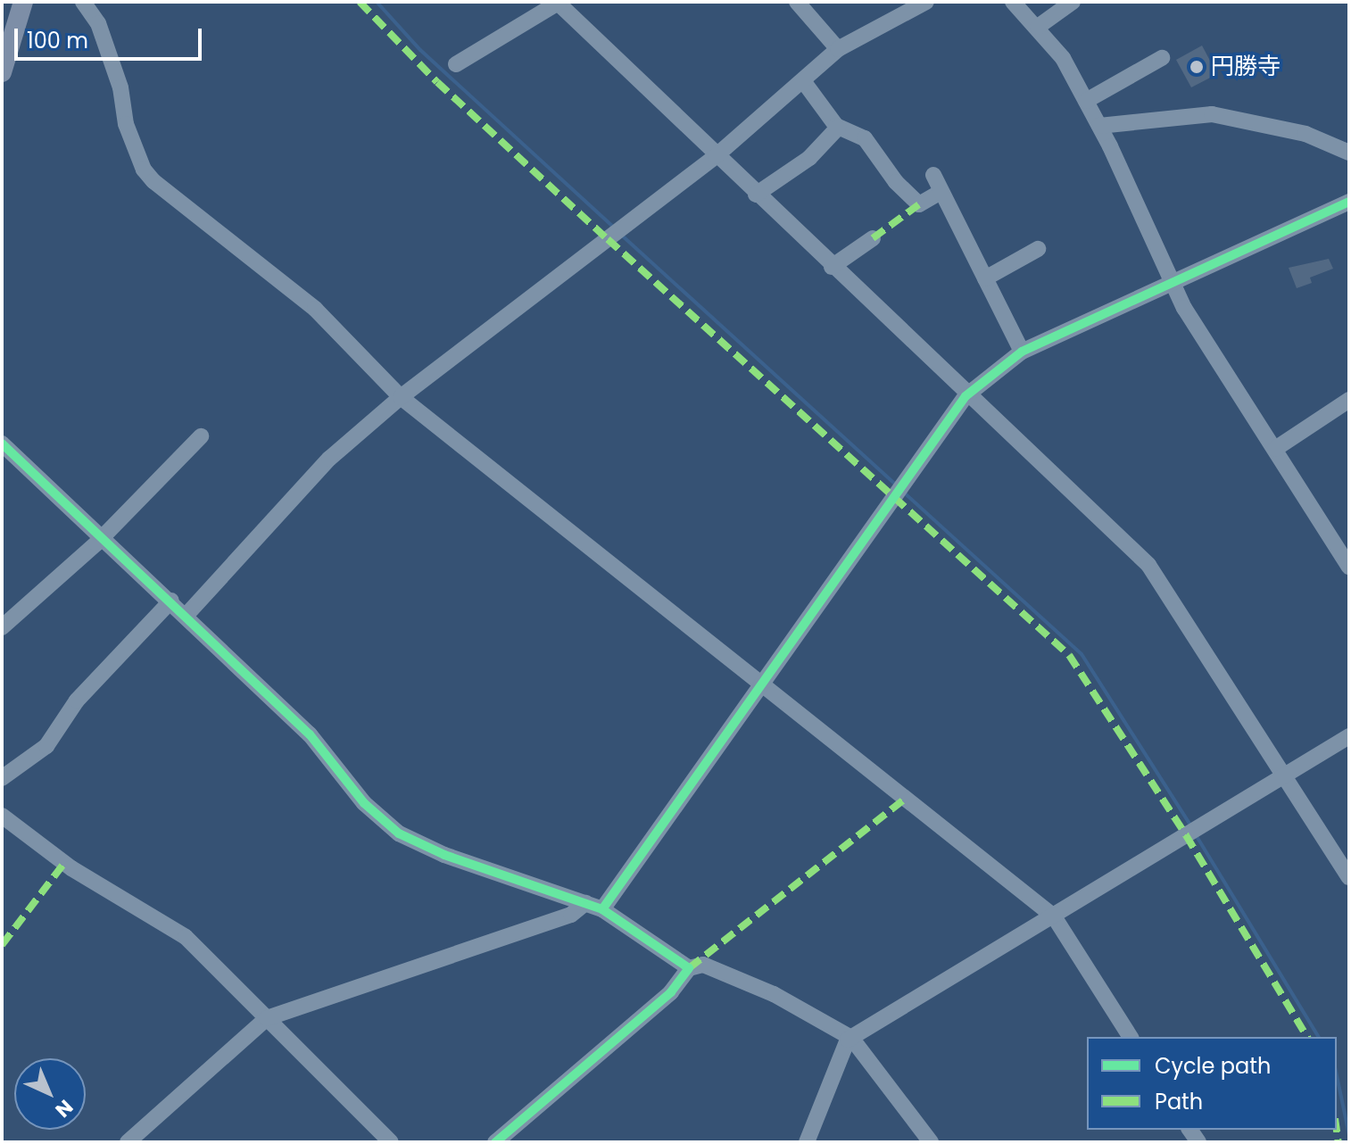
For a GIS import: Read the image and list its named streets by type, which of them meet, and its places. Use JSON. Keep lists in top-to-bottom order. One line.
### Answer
{"places":["円勝寺"],"legend":["Cycle path","Path"],"scale_bar":"100 m","north":"bottom right"}
